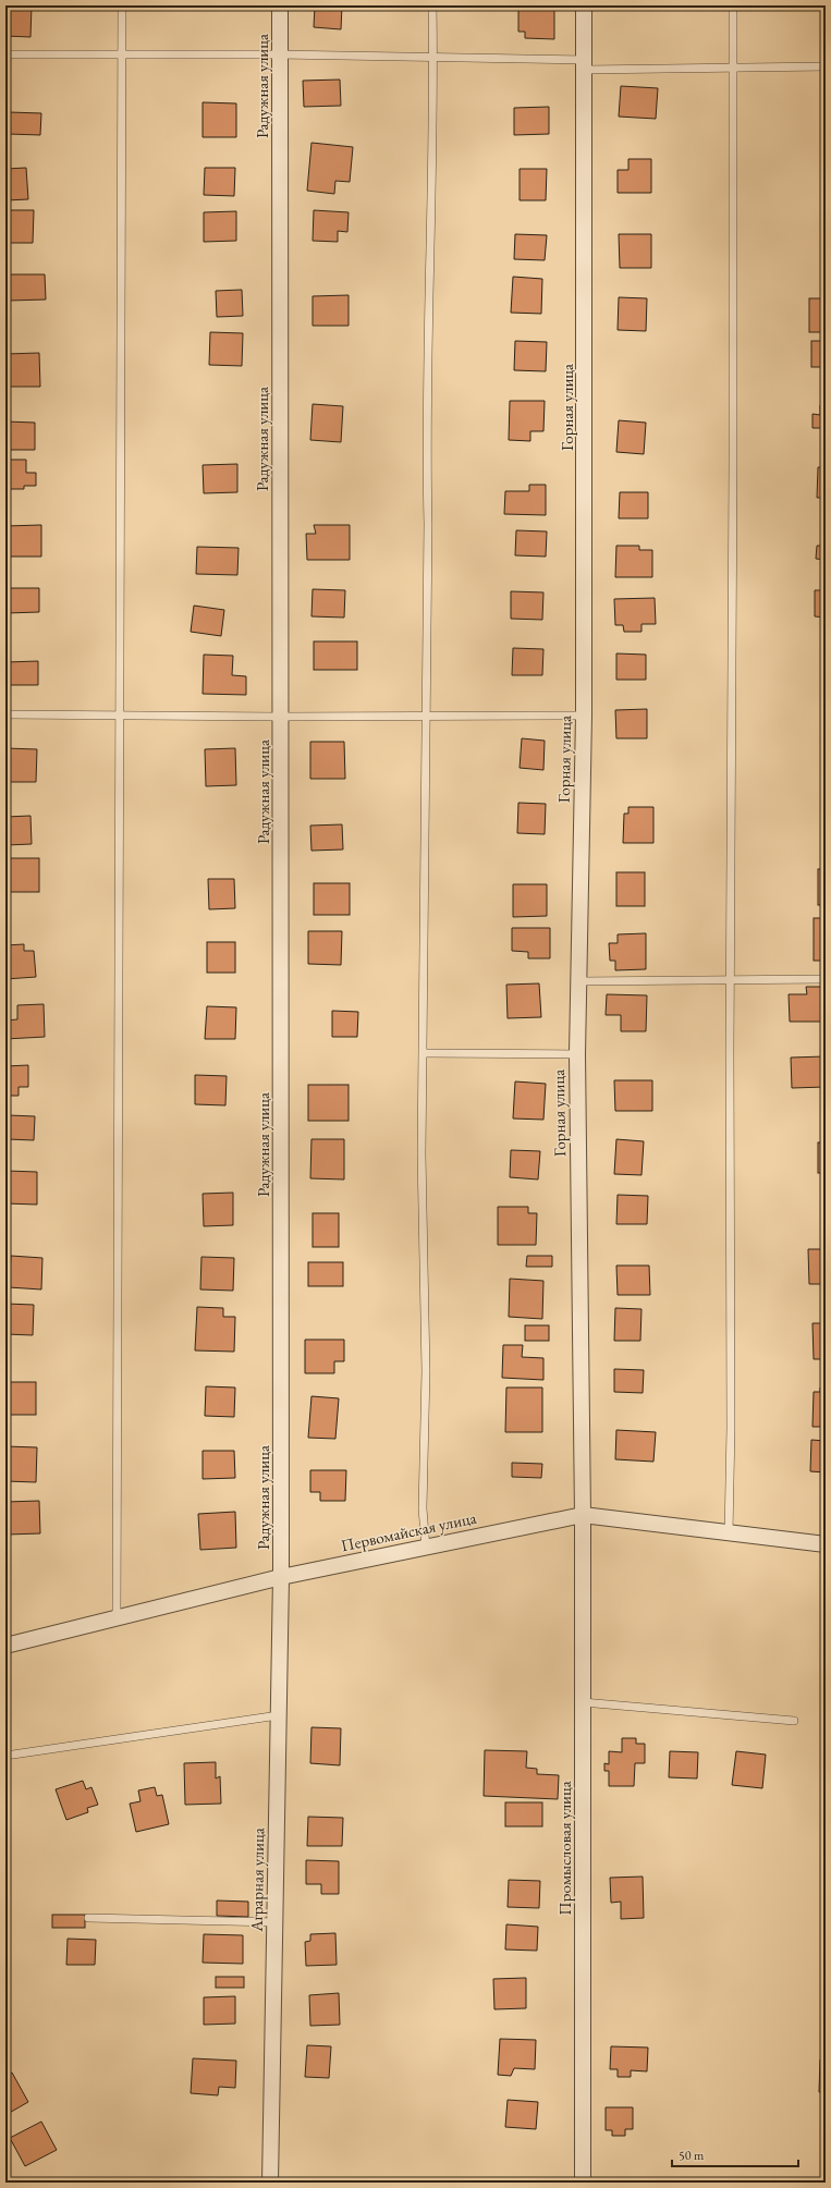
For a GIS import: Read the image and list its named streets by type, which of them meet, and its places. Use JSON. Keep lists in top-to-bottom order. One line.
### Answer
{"streets":{"street":["Радужная улица","Горная улица","Первомайская улица","Промысловая улица","Аграрная улица"]},"crossings":[["Радужная улица","Первомайская улица"],["Радужная улица","Аграрная улица"],["Горная улица","Первомайская улица"],["Горная улица","Промысловая улица"],["Первомайская улица","Промысловая улица"],["Первомайская улица","Аграрная улица"]],"scale_bar":"50 m"}
